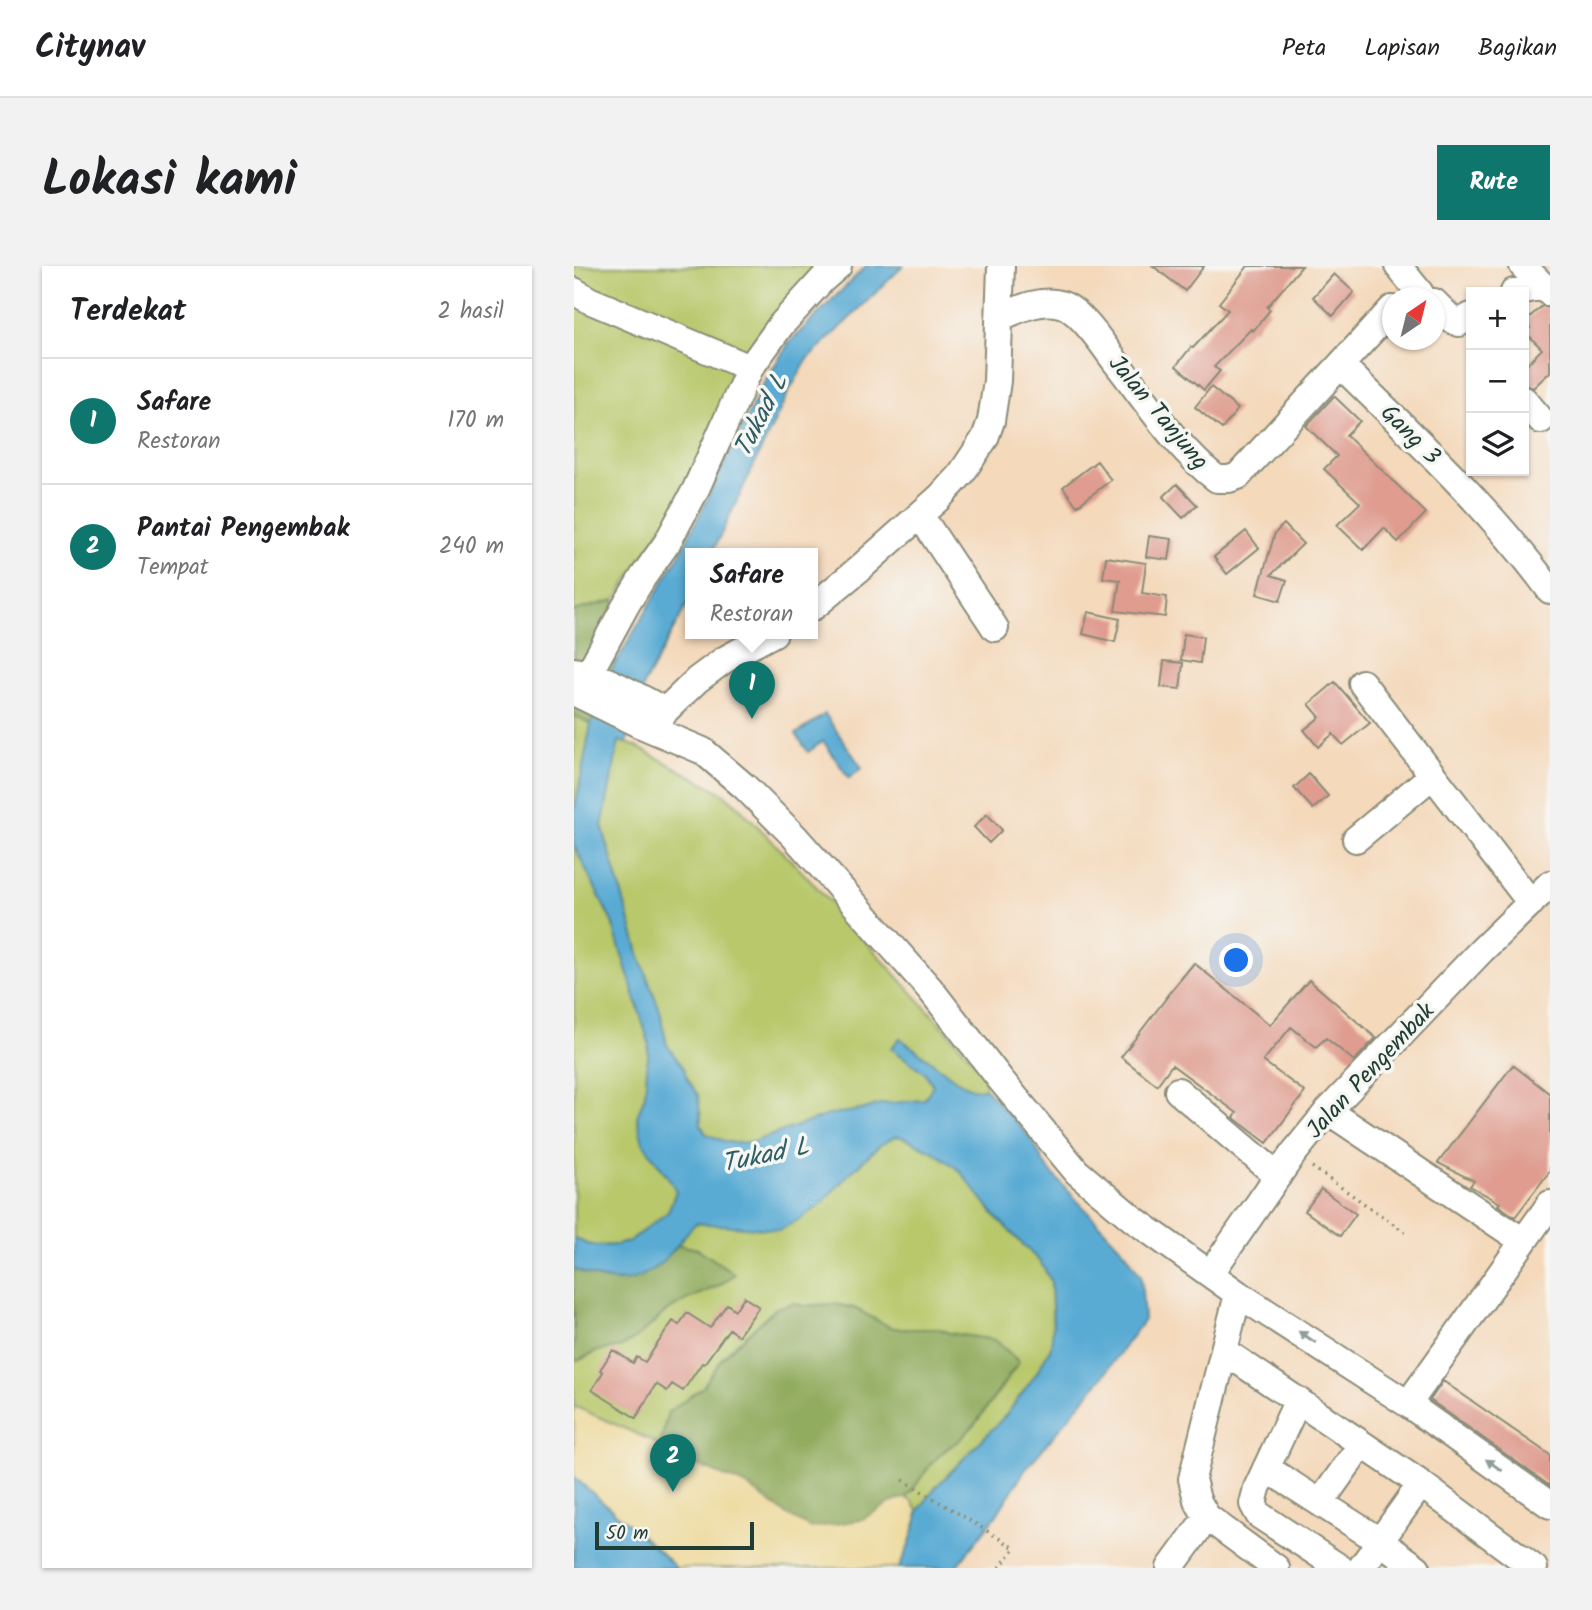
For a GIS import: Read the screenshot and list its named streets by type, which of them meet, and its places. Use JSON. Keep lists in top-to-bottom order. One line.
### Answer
{"streets":{"street":["Jalan Tanjung","Gang 3","Jalan Pengembak"]},"water":["Tukad L"],"scale_bar":"50 m","north":"top right","page":{"header":"Citynav","nav":["Peta","Lapisan","Bagikan"],"title":"Lokasi kami","buttons":"Rute","heading":["Terdekat","2 hasil"],"map_buttons":["+","−"],"list":[{"mark":"1","name":"Safare","note":"Restoran","value":"170 m"},{"mark":"2","name":"Pantai Pengembak","note":"Tempat","value":"240 m"}],"popup":["Safare","Restoran"],"pins":["1","2"],"scale":"50 m"}}
